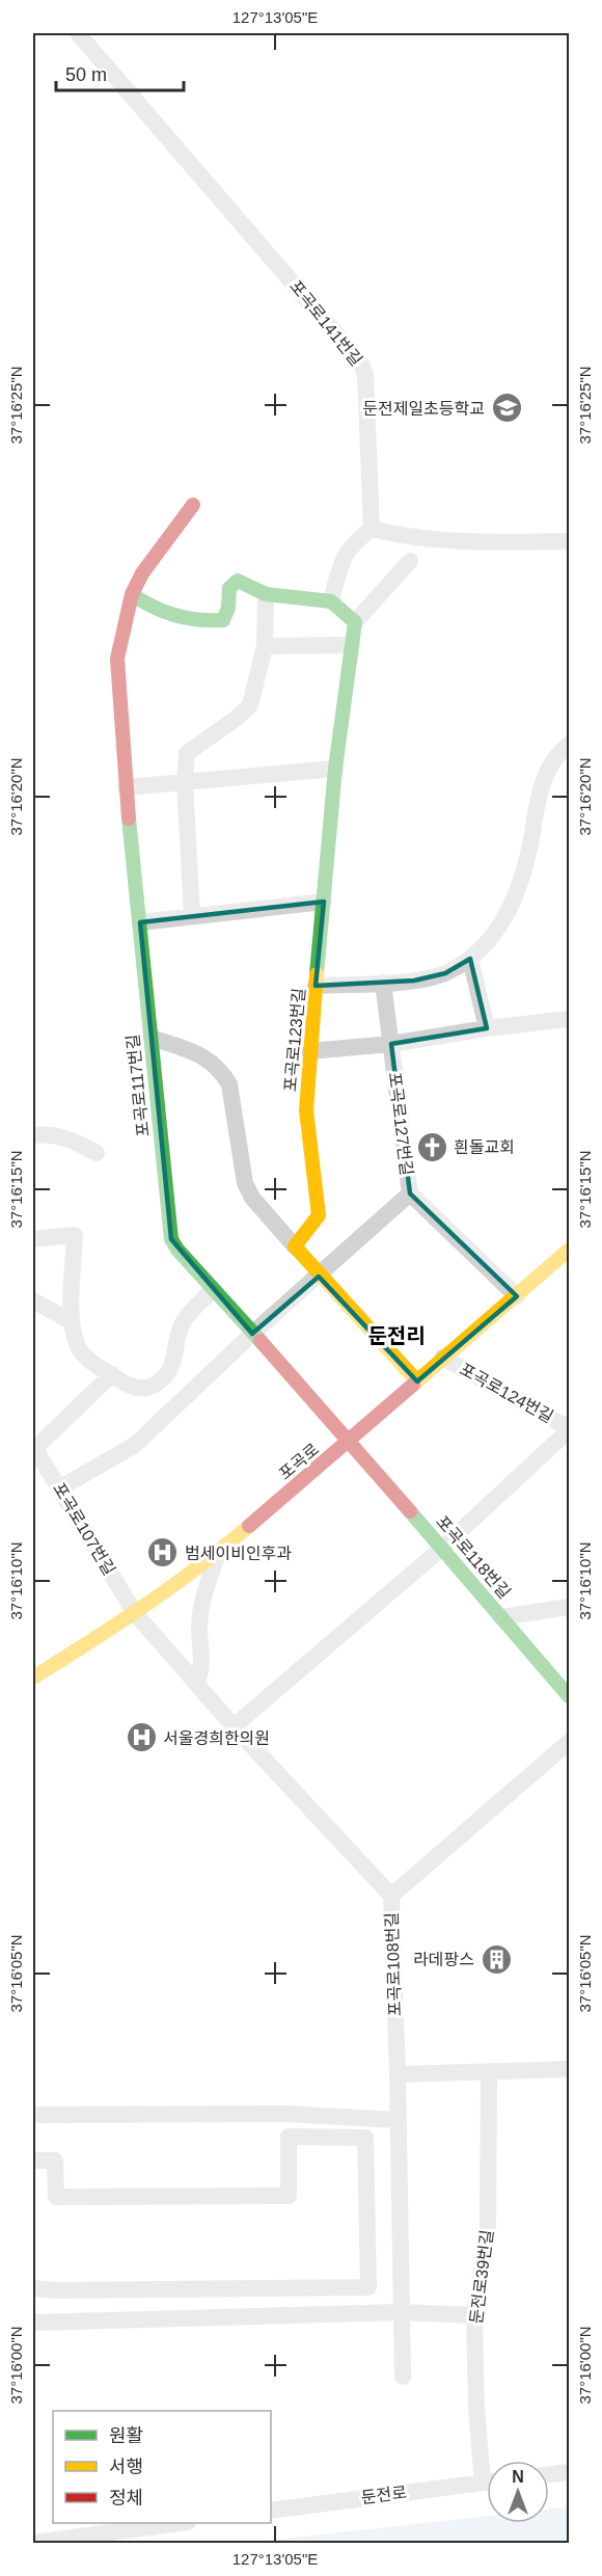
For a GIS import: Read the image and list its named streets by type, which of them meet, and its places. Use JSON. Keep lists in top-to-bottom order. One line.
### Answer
{"streets":{"street":["포곡로141번길","포곡로123번길","포곡로117번길","포곡로127번길","포곡로124번길","포곡로","포곡로107번길","포곡로118번길","포곡로108번길","둔전로39번길","둔전로"]},"crossings":[["포곡로117번길","포곡로"],["포곡로117번길","포곡로118번길"],["포곡로127번길","포곡로"],["포곡로124번길","포곡로"],["포곡로","포곡로107번길"],["포곡로","포곡로118번길"],["포곡로","포곡로108번길"],["포곡로107번길","포곡로108번길"]],"districts":["둔전리"],"places":{"school or university":["둔전제일초등학교"],"church":["흰돌교회"],"hospital":["범세이비인후과","서울경희한의원"],"building":["라데팡스"]},"legend":["원활","서행","정체"],"scale_bar":"50 m","north":"top","coordinates":["127°13'05\"E","37°16'25\"N","37°16'20\"N","37°16'15\"N","37°16'10\"N","37°16'05\"N","37°16'00\"N"]}
